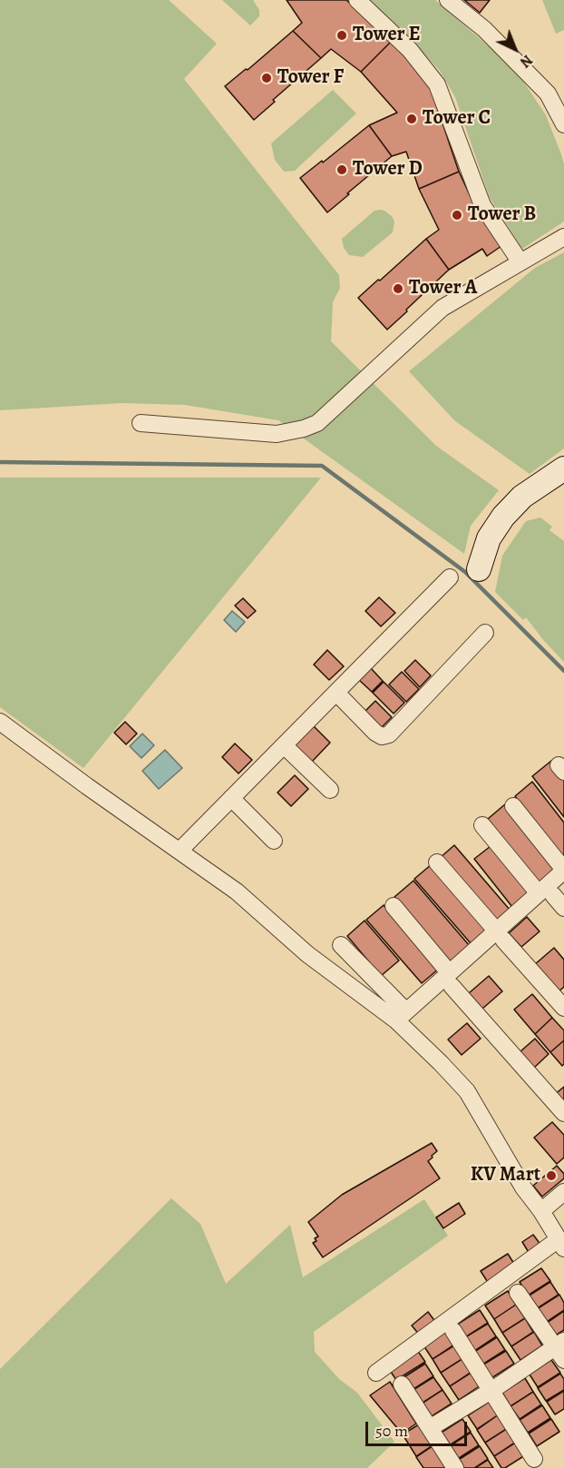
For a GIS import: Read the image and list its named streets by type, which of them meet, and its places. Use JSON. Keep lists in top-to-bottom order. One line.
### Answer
{"places":["Tower E","Tower F","Tower C","Tower D","Tower B","Tower A","KV Mart"],"scale_bar":"50 m","north":"bottom right"}
